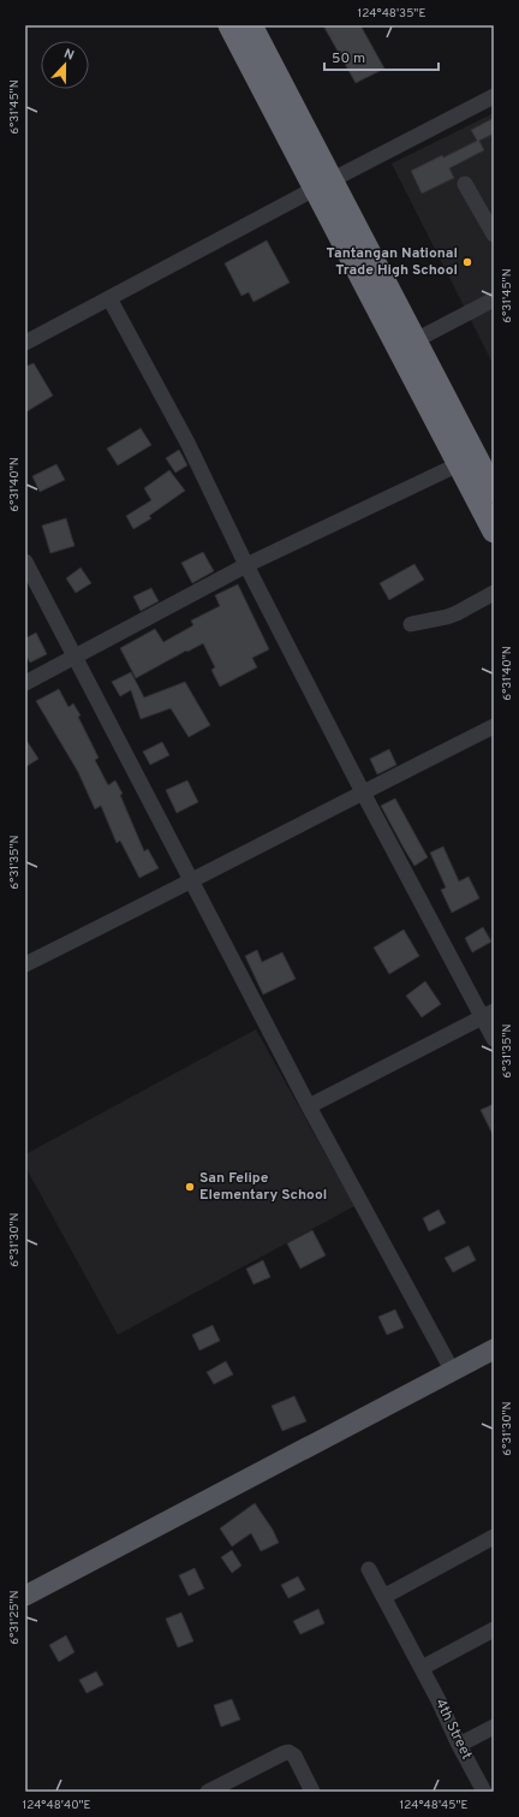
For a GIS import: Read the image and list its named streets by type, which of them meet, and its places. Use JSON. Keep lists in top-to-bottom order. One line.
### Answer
{"streets":{"street":["4th Street"]},"places":["Tantangan National Trade High School","San Felipe Elementary School"],"scale_bar":"50 m","north":"top","coordinates":["124°48'35\"E","6°31'45\"N","6°31'40\"N","6°31'35\"N","6°31'30\"N","6°31'25\"N","124°48'40\"E","124°48'45\"E"]}
